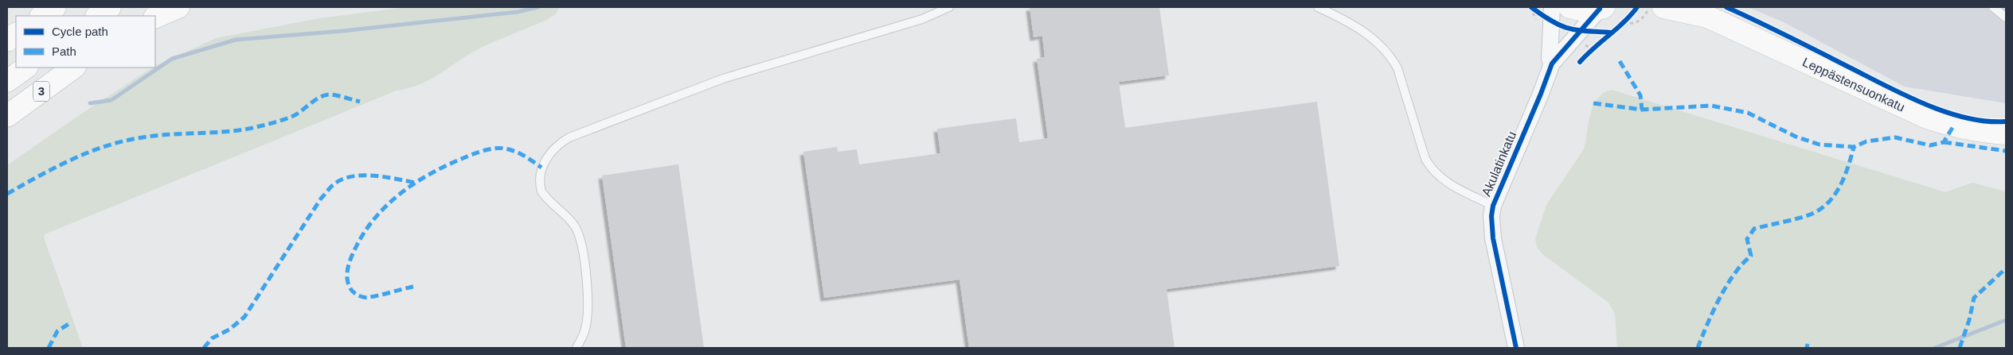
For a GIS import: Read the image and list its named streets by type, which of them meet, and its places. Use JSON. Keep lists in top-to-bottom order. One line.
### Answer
{"streets":{"main road":["Leppästensuonkatu","3"],"street":["Akulatinkatu"]},"legend":["Cycle path","Path"]}
